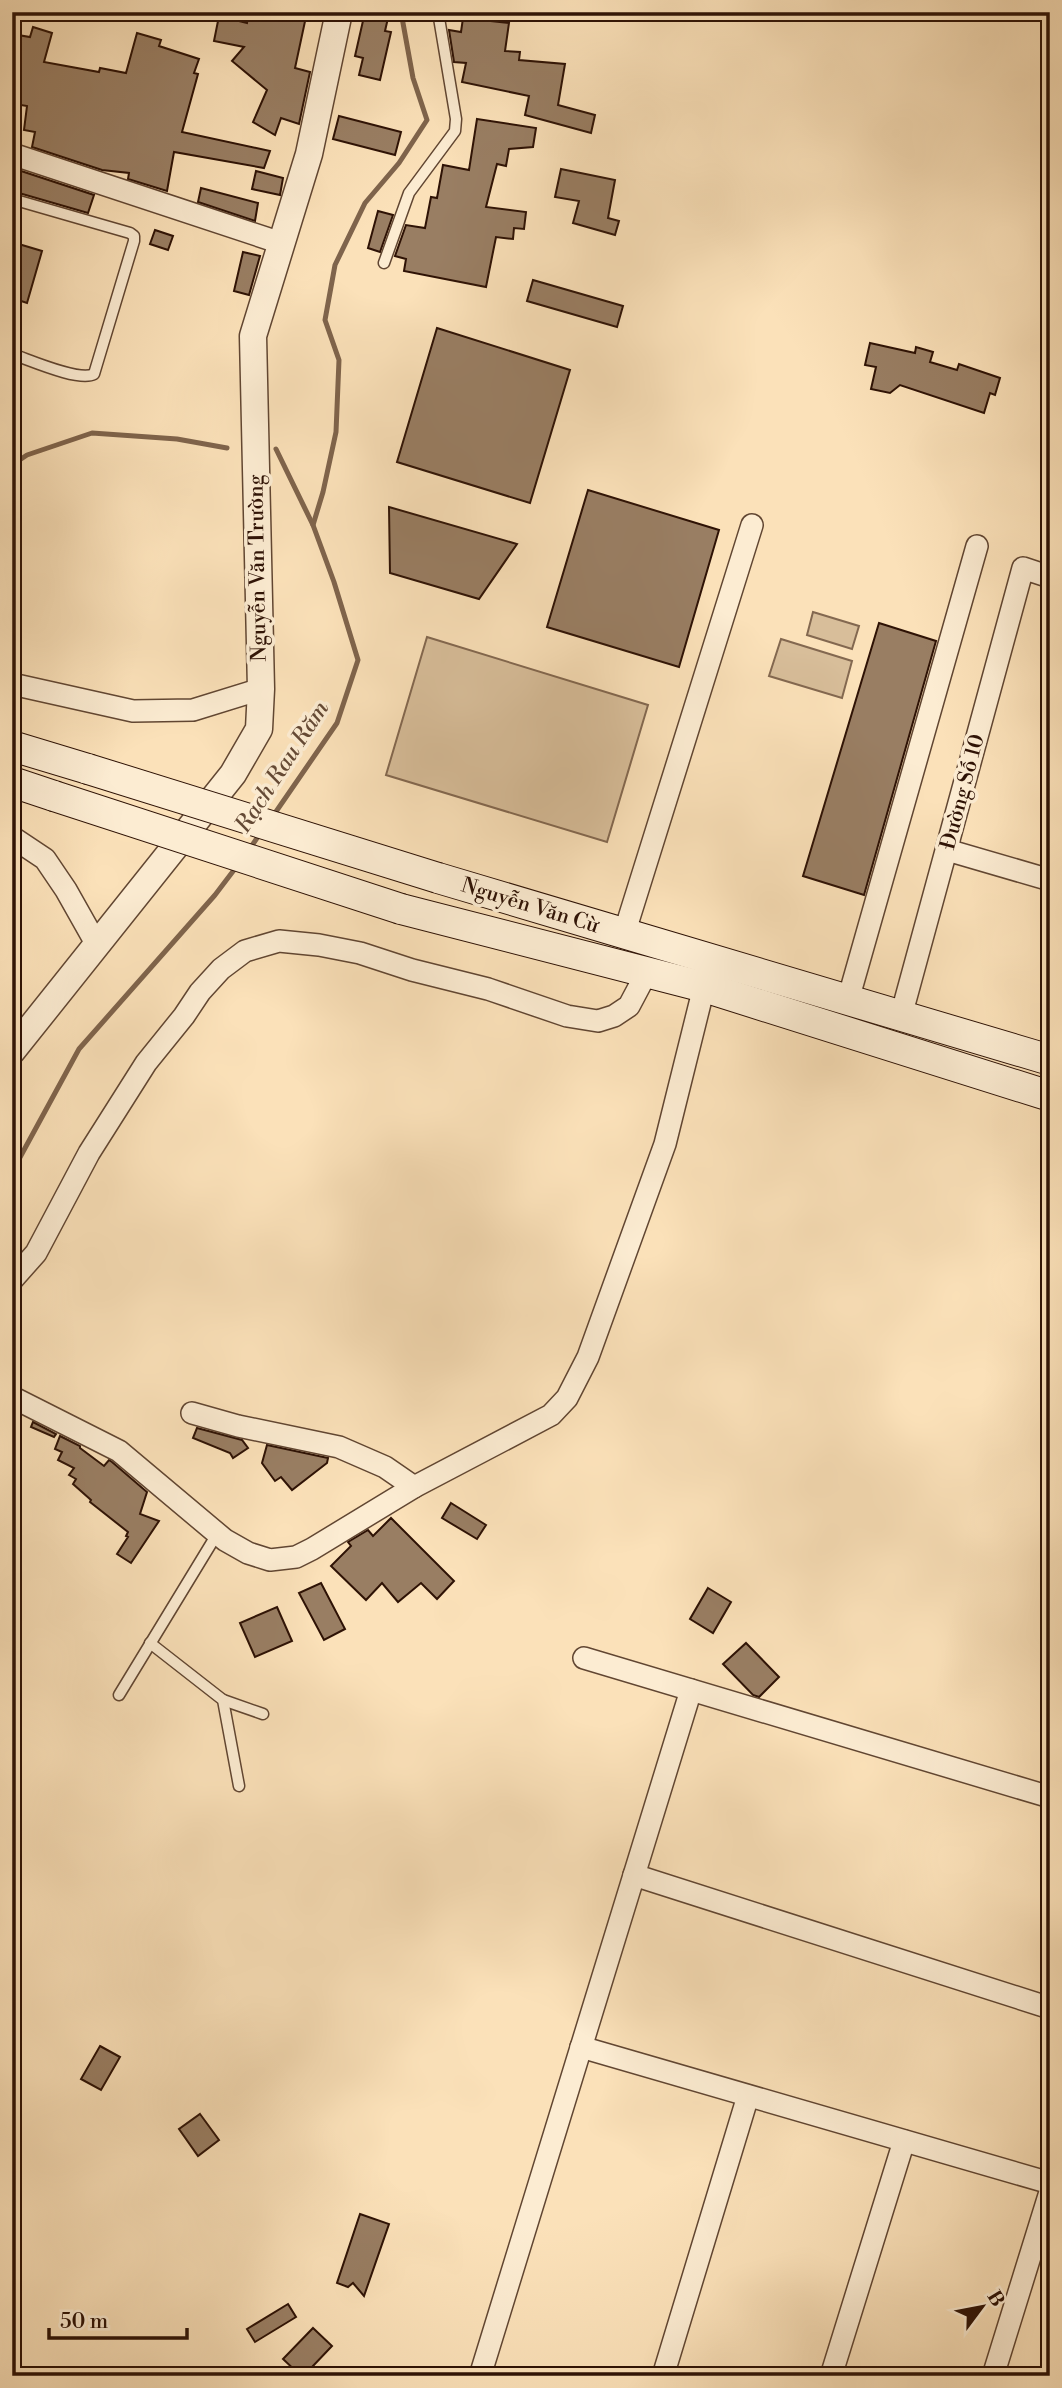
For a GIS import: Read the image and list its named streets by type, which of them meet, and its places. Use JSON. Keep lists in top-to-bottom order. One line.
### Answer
{"streets":{"main road":["Nguyễn Văn Cừ"],"street":["Nguyễn Văn Trường","Đường Số 10"]},"crossings":[["Đường Số 10","Nguyễn Văn Cừ"]],"water":["Rạch Rau Răm"],"scale_bar":"50 m","north":"top right"}
